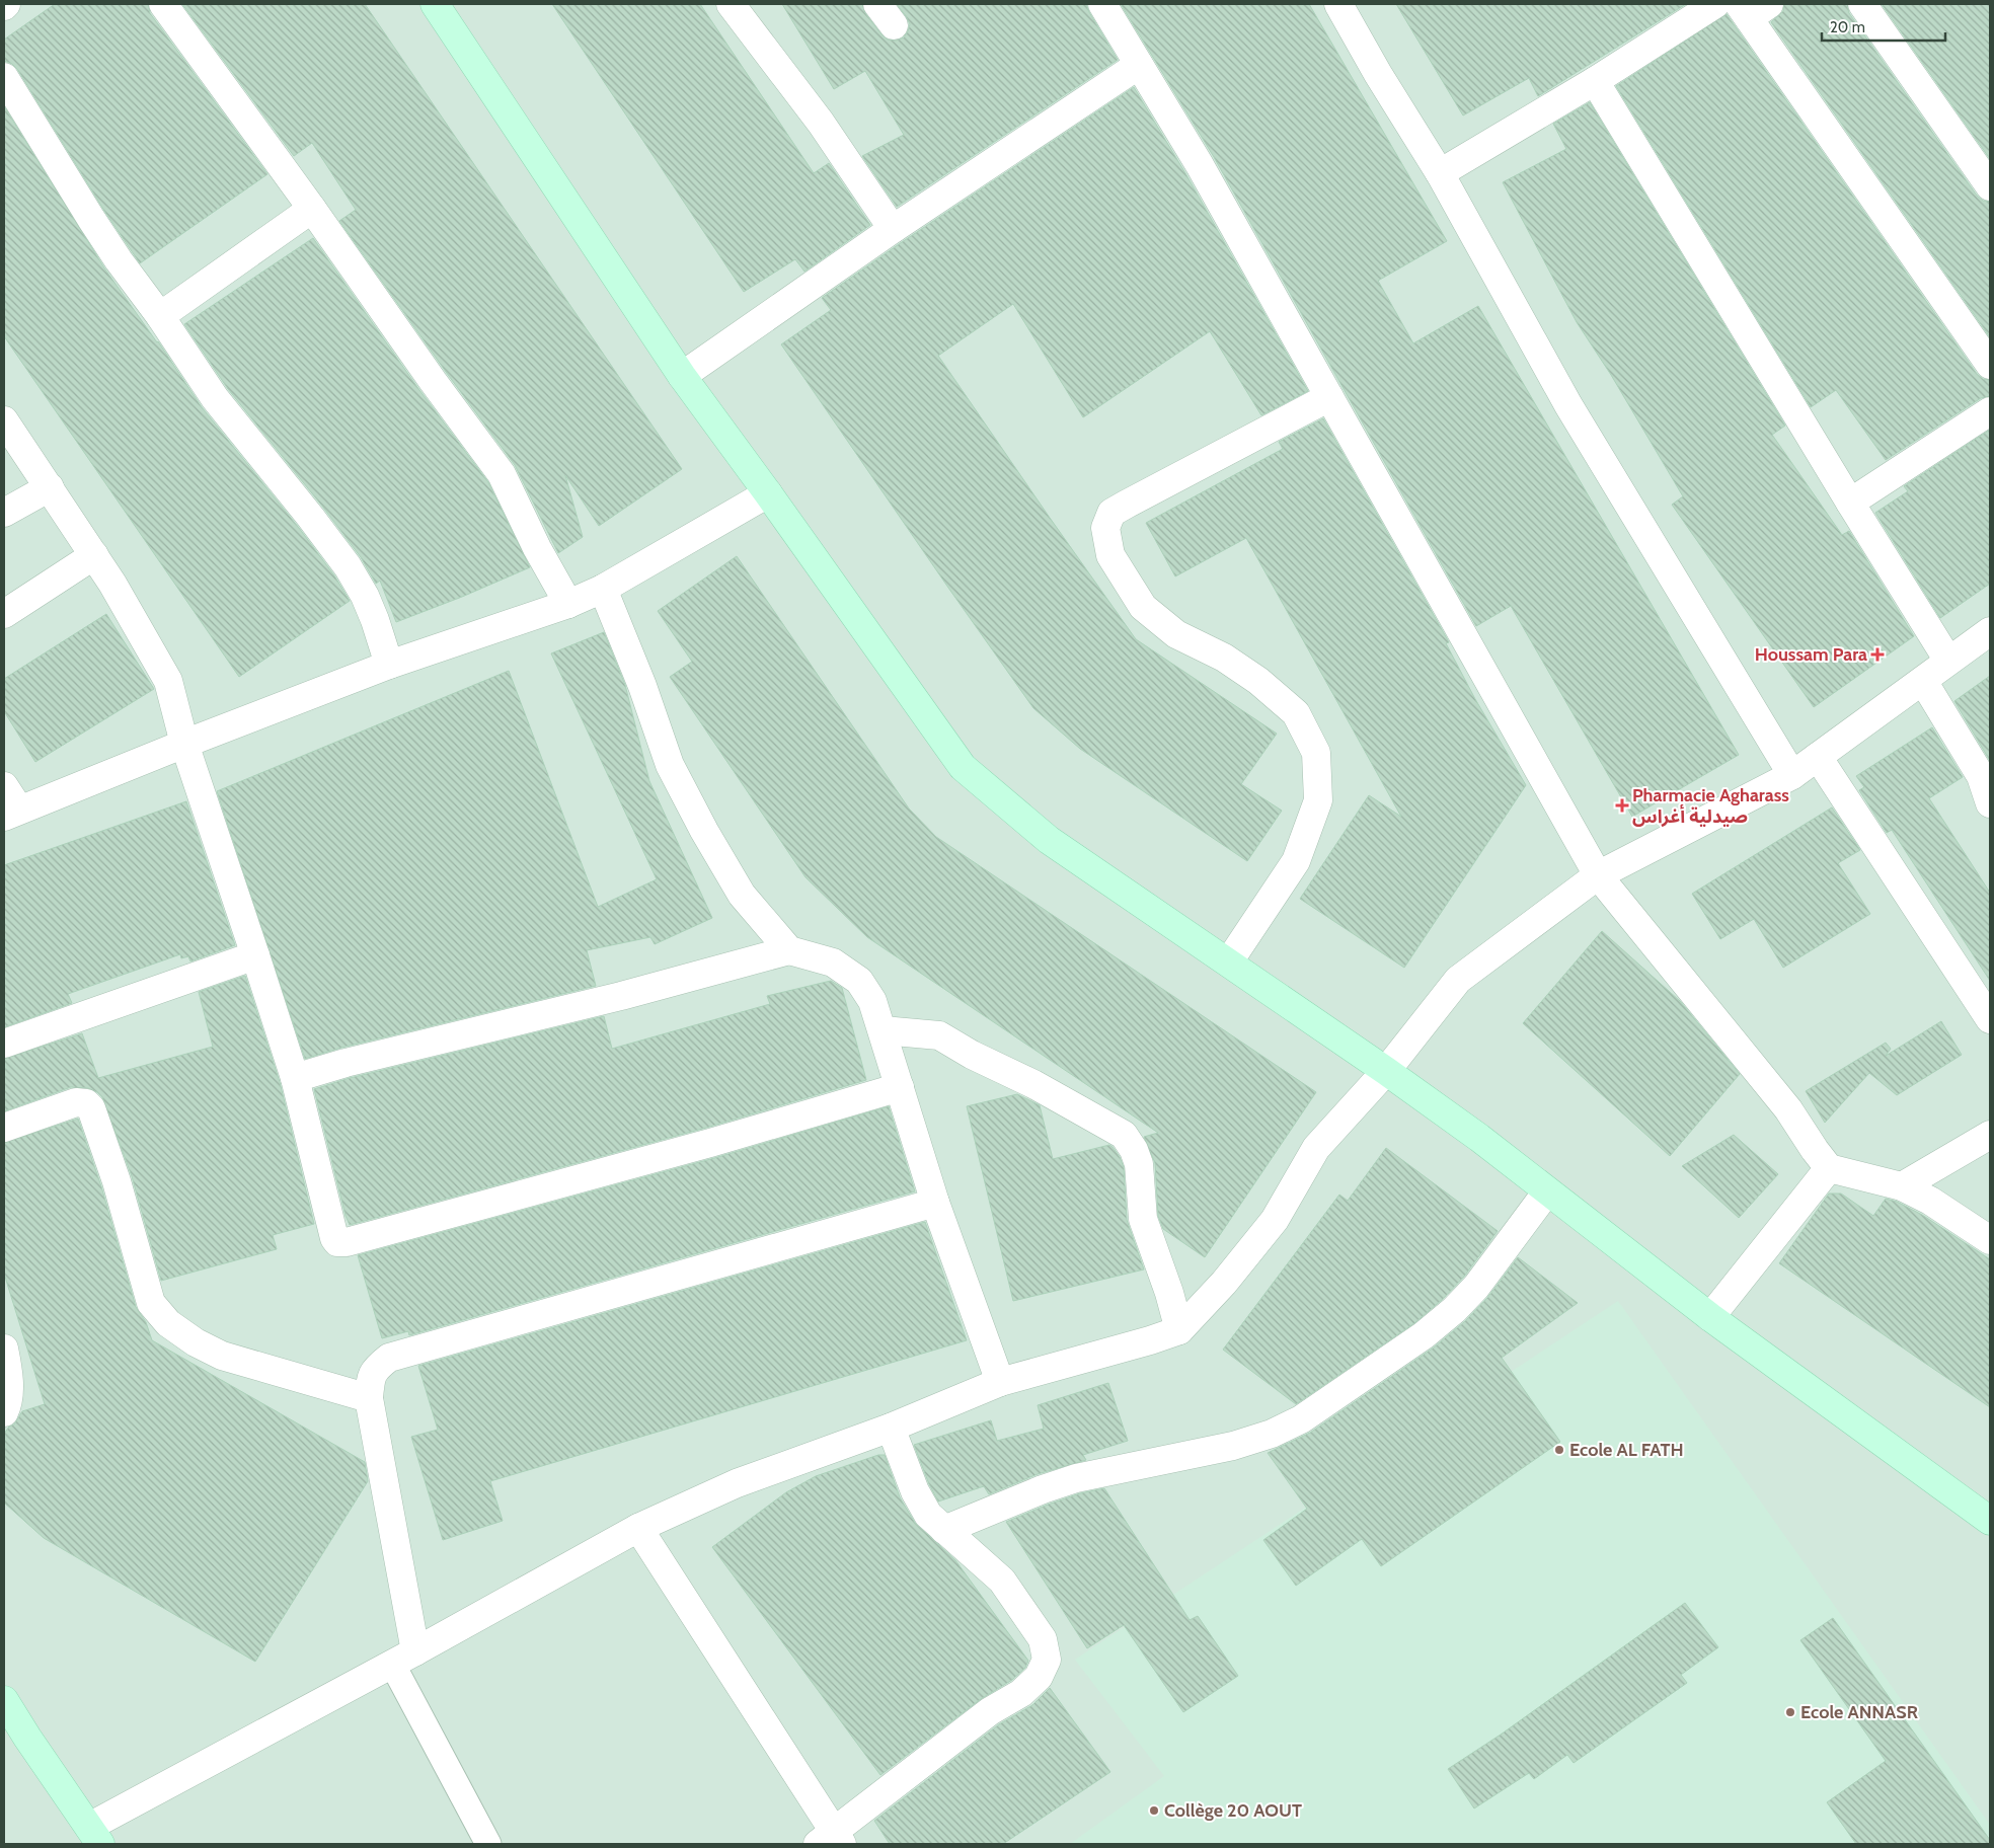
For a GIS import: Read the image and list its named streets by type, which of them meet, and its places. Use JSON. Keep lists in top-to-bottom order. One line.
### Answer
{"places":{"health":["Houssam Para","Pharmacie Agharass صيدلية أغراس"],"other":["Ecole AL FATH","Ecole ANNASR","Collège 20 AOUT"]},"scale_bar":"20 m"}
